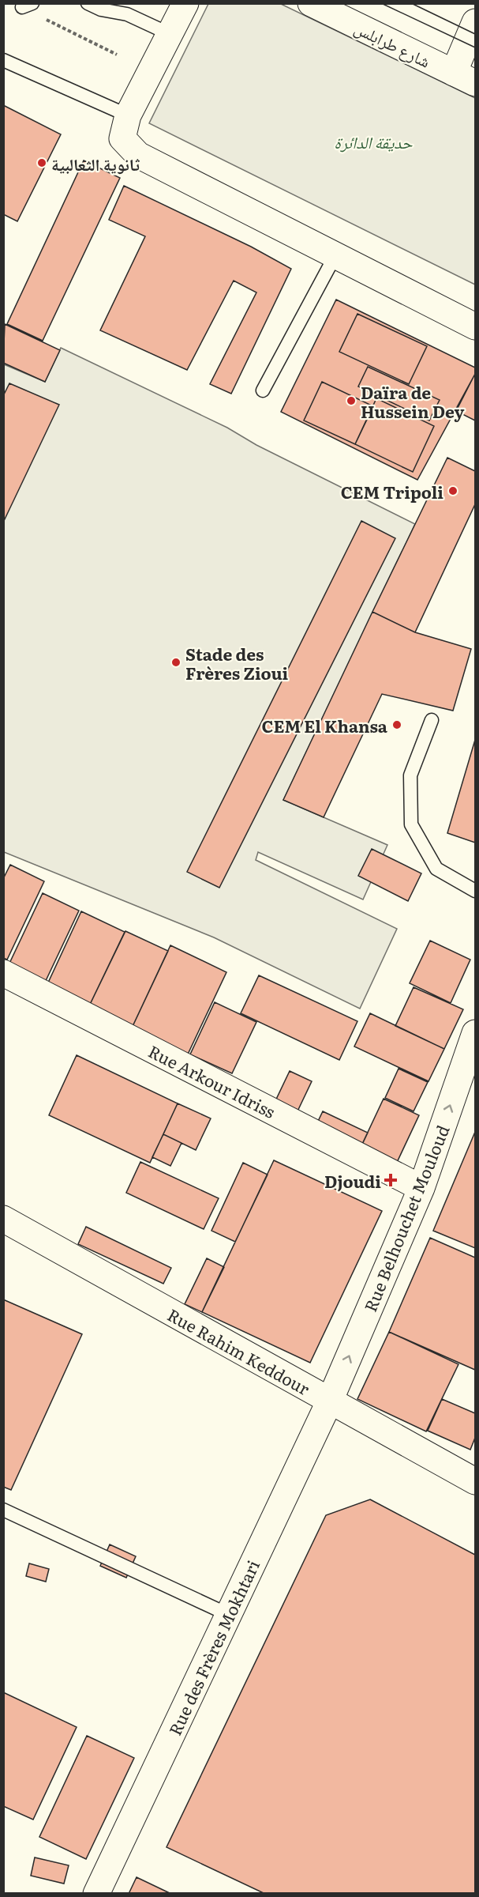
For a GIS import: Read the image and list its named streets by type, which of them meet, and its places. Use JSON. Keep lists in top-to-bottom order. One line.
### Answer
{"streets":{"street":["شارع طرابلس","Rue Arkour Idriss","Rue Belhouchet Mouloud","Rue Rahim Keddour","Rue des Frères Mokhtari"]},"crossings":[["Rue Arkour Idriss","Rue Belhouchet Mouloud"],["Rue Belhouchet Mouloud","Rue Rahim Keddour"],["Rue Belhouchet Mouloud","Rue des Frères Mokhtari"],["Rue Rahim Keddour","Rue des Frères Mokhtari"]],"one_way":["Rue Belhouchet Mouloud"],"parks":["حديقة الدائرة"],"places":{"other":["ثانوية الثعالبية","Daïra de Hussein Dey","CEM Tripoli","Stade des Frères Zioui","CEM El Khansa"],"health":["Djoudi"]}}
